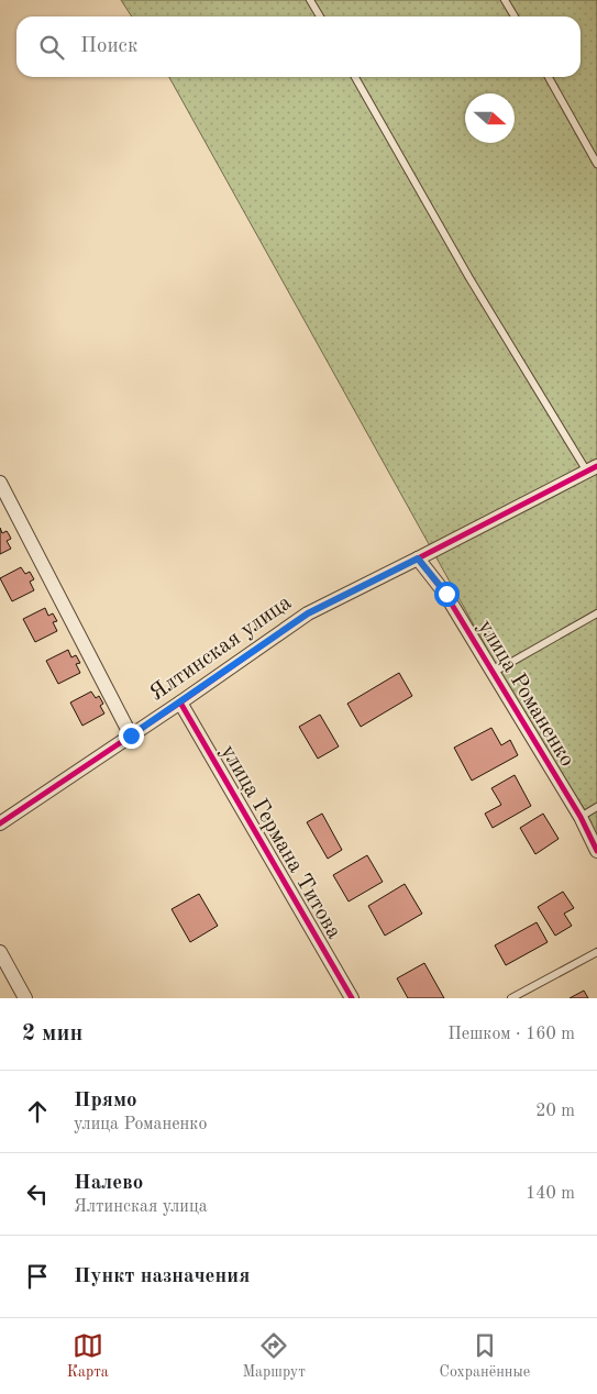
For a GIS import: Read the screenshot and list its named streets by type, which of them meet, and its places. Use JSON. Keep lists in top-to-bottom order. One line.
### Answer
{"streets":{"street":["Ялтинская улица","улица Романенко","улица Германа Титова"]},"crossings":[["Ялтинская улица","улица Романенко"],["Ялтинская улица","улица Германа Титова"]],"north":"right","page":{"search":"Поиск","heading":["2 мин","Пешком · 160 m"],"list":[["Прямо","улица Романенко","20 m"],["Налево","Ялтинская улица","140 m"],"Пункт назначения"],"nav":["Карта","Маршрут","Сохранённые"]}}
